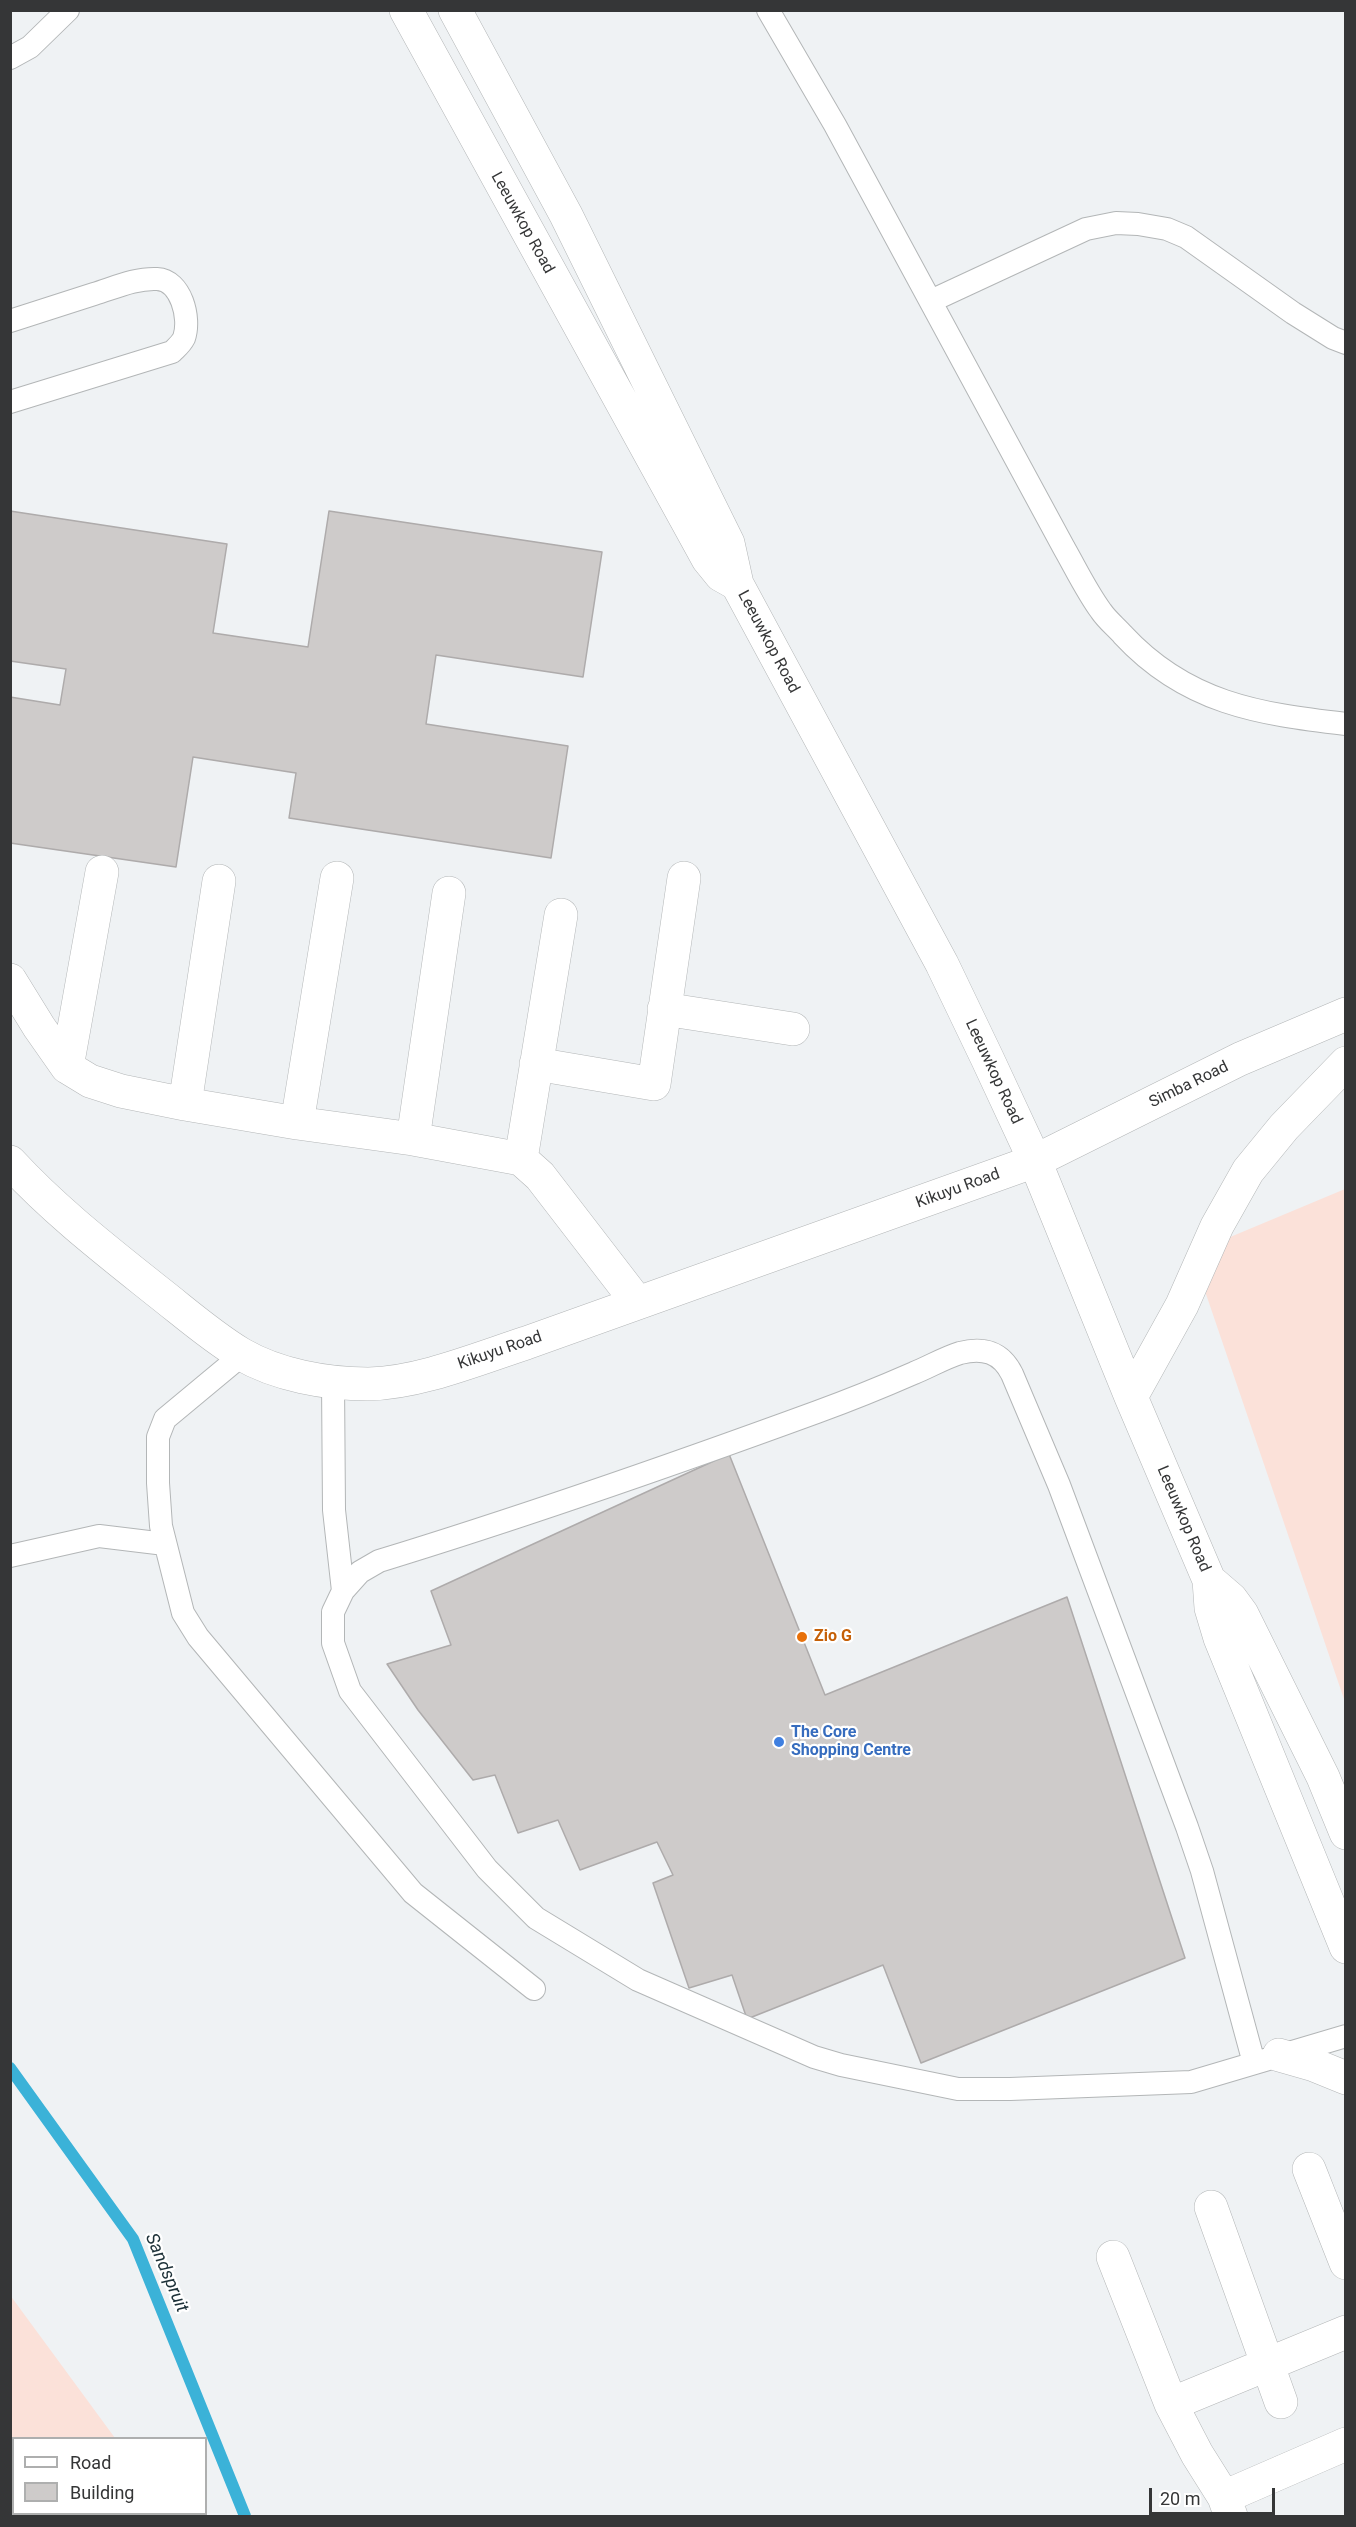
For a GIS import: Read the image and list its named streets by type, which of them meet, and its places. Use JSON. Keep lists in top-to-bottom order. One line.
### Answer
{"streets":{"street":["Leeuwkop Road","Simba Road","Kikuyu Road"]},"crossings":[["Leeuwkop Road","Simba Road"],["Leeuwkop Road","Kikuyu Road"],["Simba Road","Kikuyu Road"]],"water":["Sandspruit"],"places":["Zio G","The Core Shopping Centre"],"legend":["Road","Building"],"scale_bar":"20 m"}
